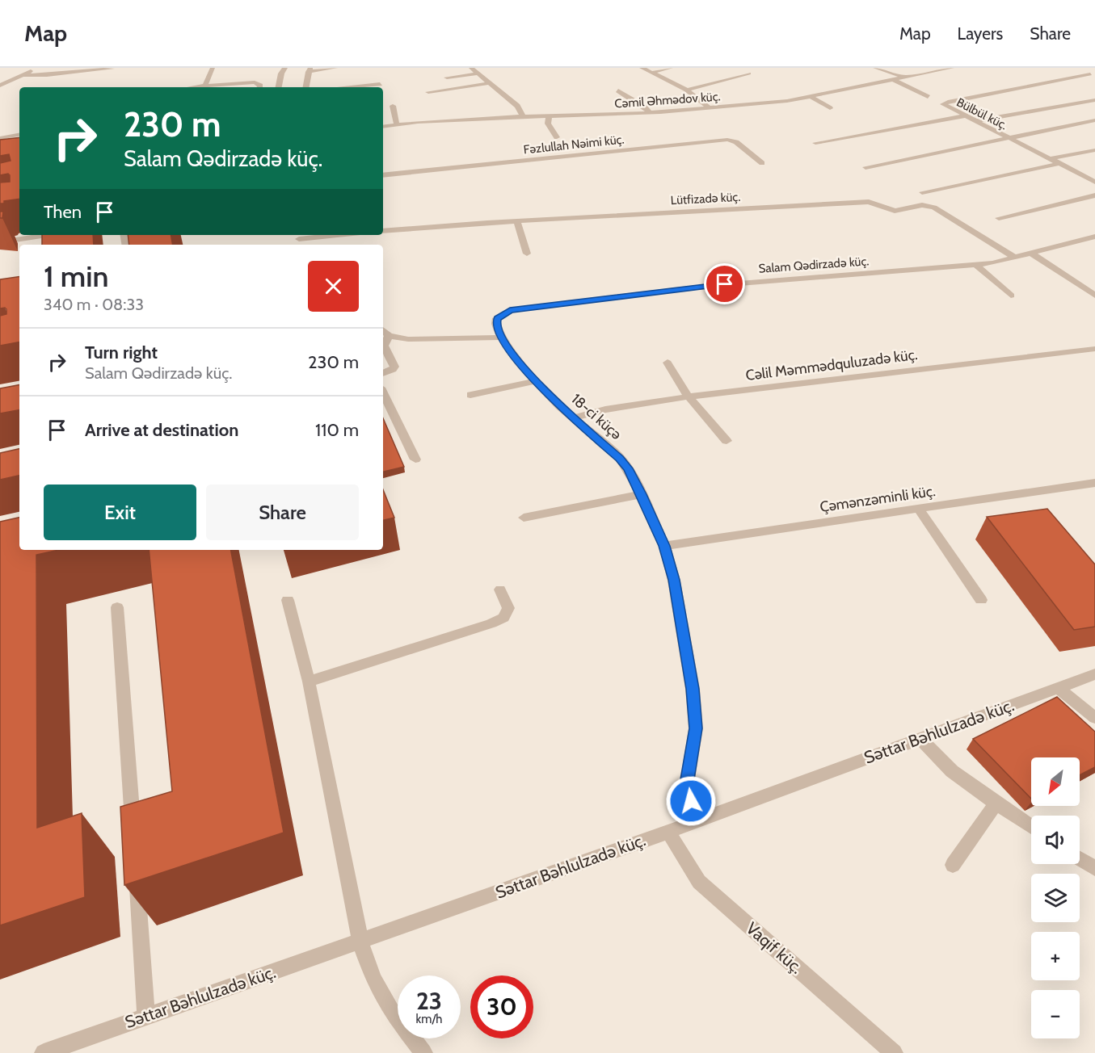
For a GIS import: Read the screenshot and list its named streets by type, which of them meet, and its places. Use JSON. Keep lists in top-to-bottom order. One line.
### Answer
{"streets":{"street":["Cəmil Əhmədov küç.","Bülbül küç.","Fəzlullah Nəimi küç.","Lütfizadə küç.","Salam Qədirzadə küç.","Cəlil Məmmədquluzadə küç.","18-ci küçə","Çəmənzəminli küç.","Səttar Bəhlulzadə küç.","Vaqif küç."]},"crossings":[["Lütfizadə küç.","Salam Qədirzadə küç."],["Salam Qədirzadə küç.","18-ci küçə"],["Cəlil Məmmədquluzadə küç.","18-ci küçə"],["18-ci küçə","Çəmənzəminli küç."],["18-ci küçə","Səttar Bəhlulzadə küç."],["Səttar Bəhlulzadə küç.","Vaqif küç."]],"north":"bottom left","page":{"header":"Map","nav":["Map","Layers","Share"],"turn":["230 m","Salam Qədirzadə küç."],"then":"Then","heading":["1 min","340 m · 08:33"],"list":[{"name":"Turn right","note":"Salam Qədirzadə küç.","value":"230 m"},{"name":"Arrive at destination","value":"110 m"}],"buttons":["Exit","Share"],"map_buttons":["+","−"],"speed":"23 km/h","limit":"30"}}
